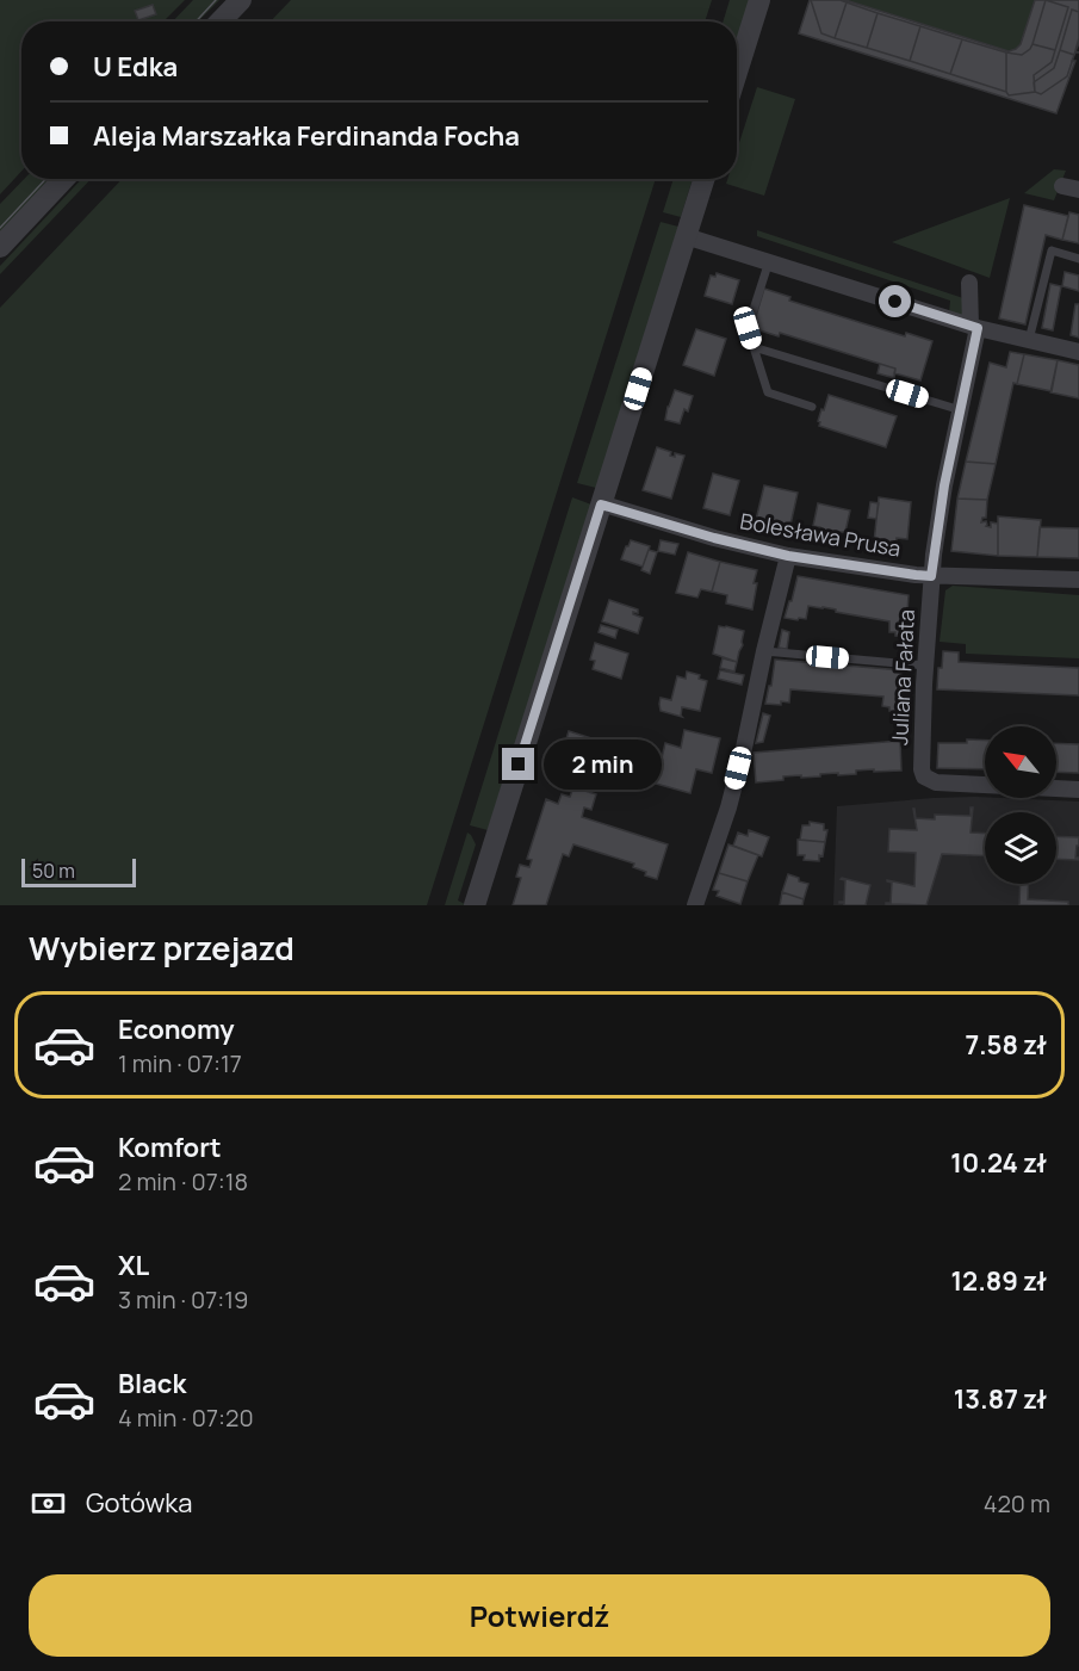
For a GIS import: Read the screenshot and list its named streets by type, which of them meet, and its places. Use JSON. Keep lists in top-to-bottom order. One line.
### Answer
{"streets":{"street":["Bolesława Prusa","Juliana Fałata"]},"crossings":[["Bolesława Prusa","Juliana Fałata"]],"scale_bar":"50 m","north":"top left","page":{"banner":["U Edka","Aleja Marszałka Ferdinanda Focha"],"bubble":"2 min","scale":"50 m","heading":"Wybierz przejazd","list":[{"name":"Economy","note":"1 min · 07:17","value":"7.58 zł"},{"name":"Komfort","note":"2 min · 07:18","value":"10.24 zł"},{"name":"XL","note":"3 min · 07:19","value":"12.89 zł"},{"name":"Black","note":"4 min · 07:20","value":"13.87 zł"}],"pay":["Gotówka","420 m"],"buttons":"Potwierdź"}}
